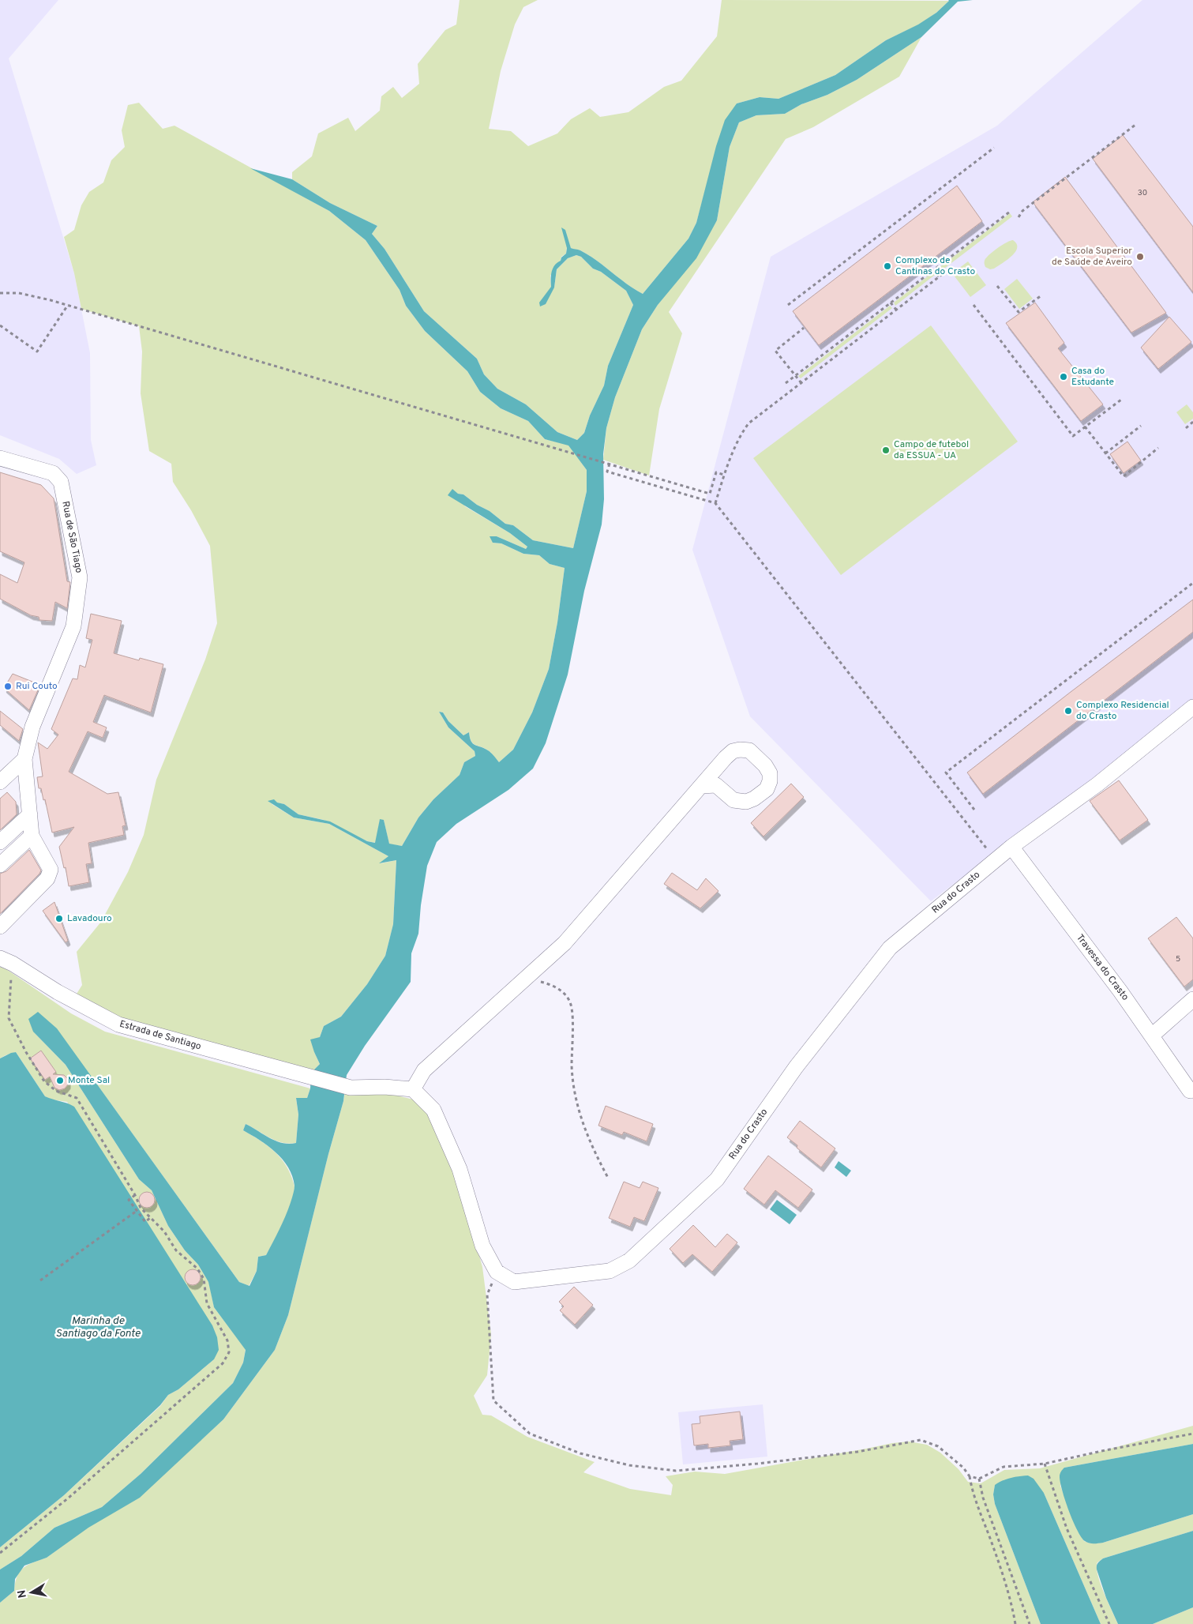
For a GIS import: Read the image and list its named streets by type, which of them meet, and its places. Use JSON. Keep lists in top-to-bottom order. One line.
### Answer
{"streets":{"street":["Rua de São Tiago","Rua do Crasto","Travessa do Crasto","Estrada de Santiago"]},"crossings":[["Rua do Crasto","Travessa do Crasto"]],"water":["Marinha de Santiago da Fonte"],"places":["Escola Superior de Saúde de Aveiro","Complexo de Cantinas do Crasto","Casa do Estudante","Campo de futebol da ESSUA - UA","Rui Couto","Complexo Residencial do Crasto","Lavadouro","Monte Sal"],"house_numbers":["30","5"],"north":"left"}
